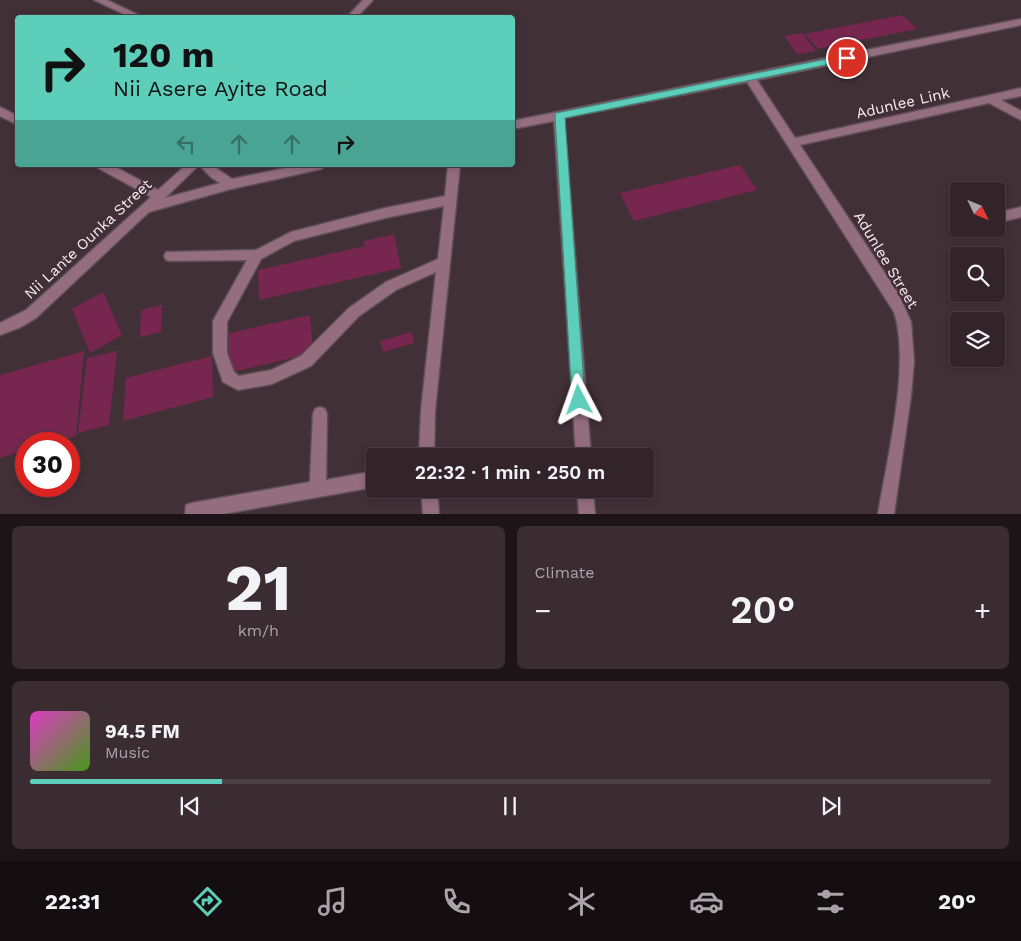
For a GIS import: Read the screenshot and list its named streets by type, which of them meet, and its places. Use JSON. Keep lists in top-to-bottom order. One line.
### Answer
{"streets":{"street":["Adunlee Link","Nii Lante Ounka Street","Adunlee Street"]},"crossings":[["Adunlee Link","Adunlee Street"]],"north":"bottom right","page":{"turn":["120 m","Nii Asere Ayite Road"],"limit":"30","trip":"22:32 · 1 min · 250 m","tile":[["21","km/h"],"Climate"],"heat":["−","20°","+"],"song":["94.5 FM","Music"],"tabs":["22:31","20°"]}}
